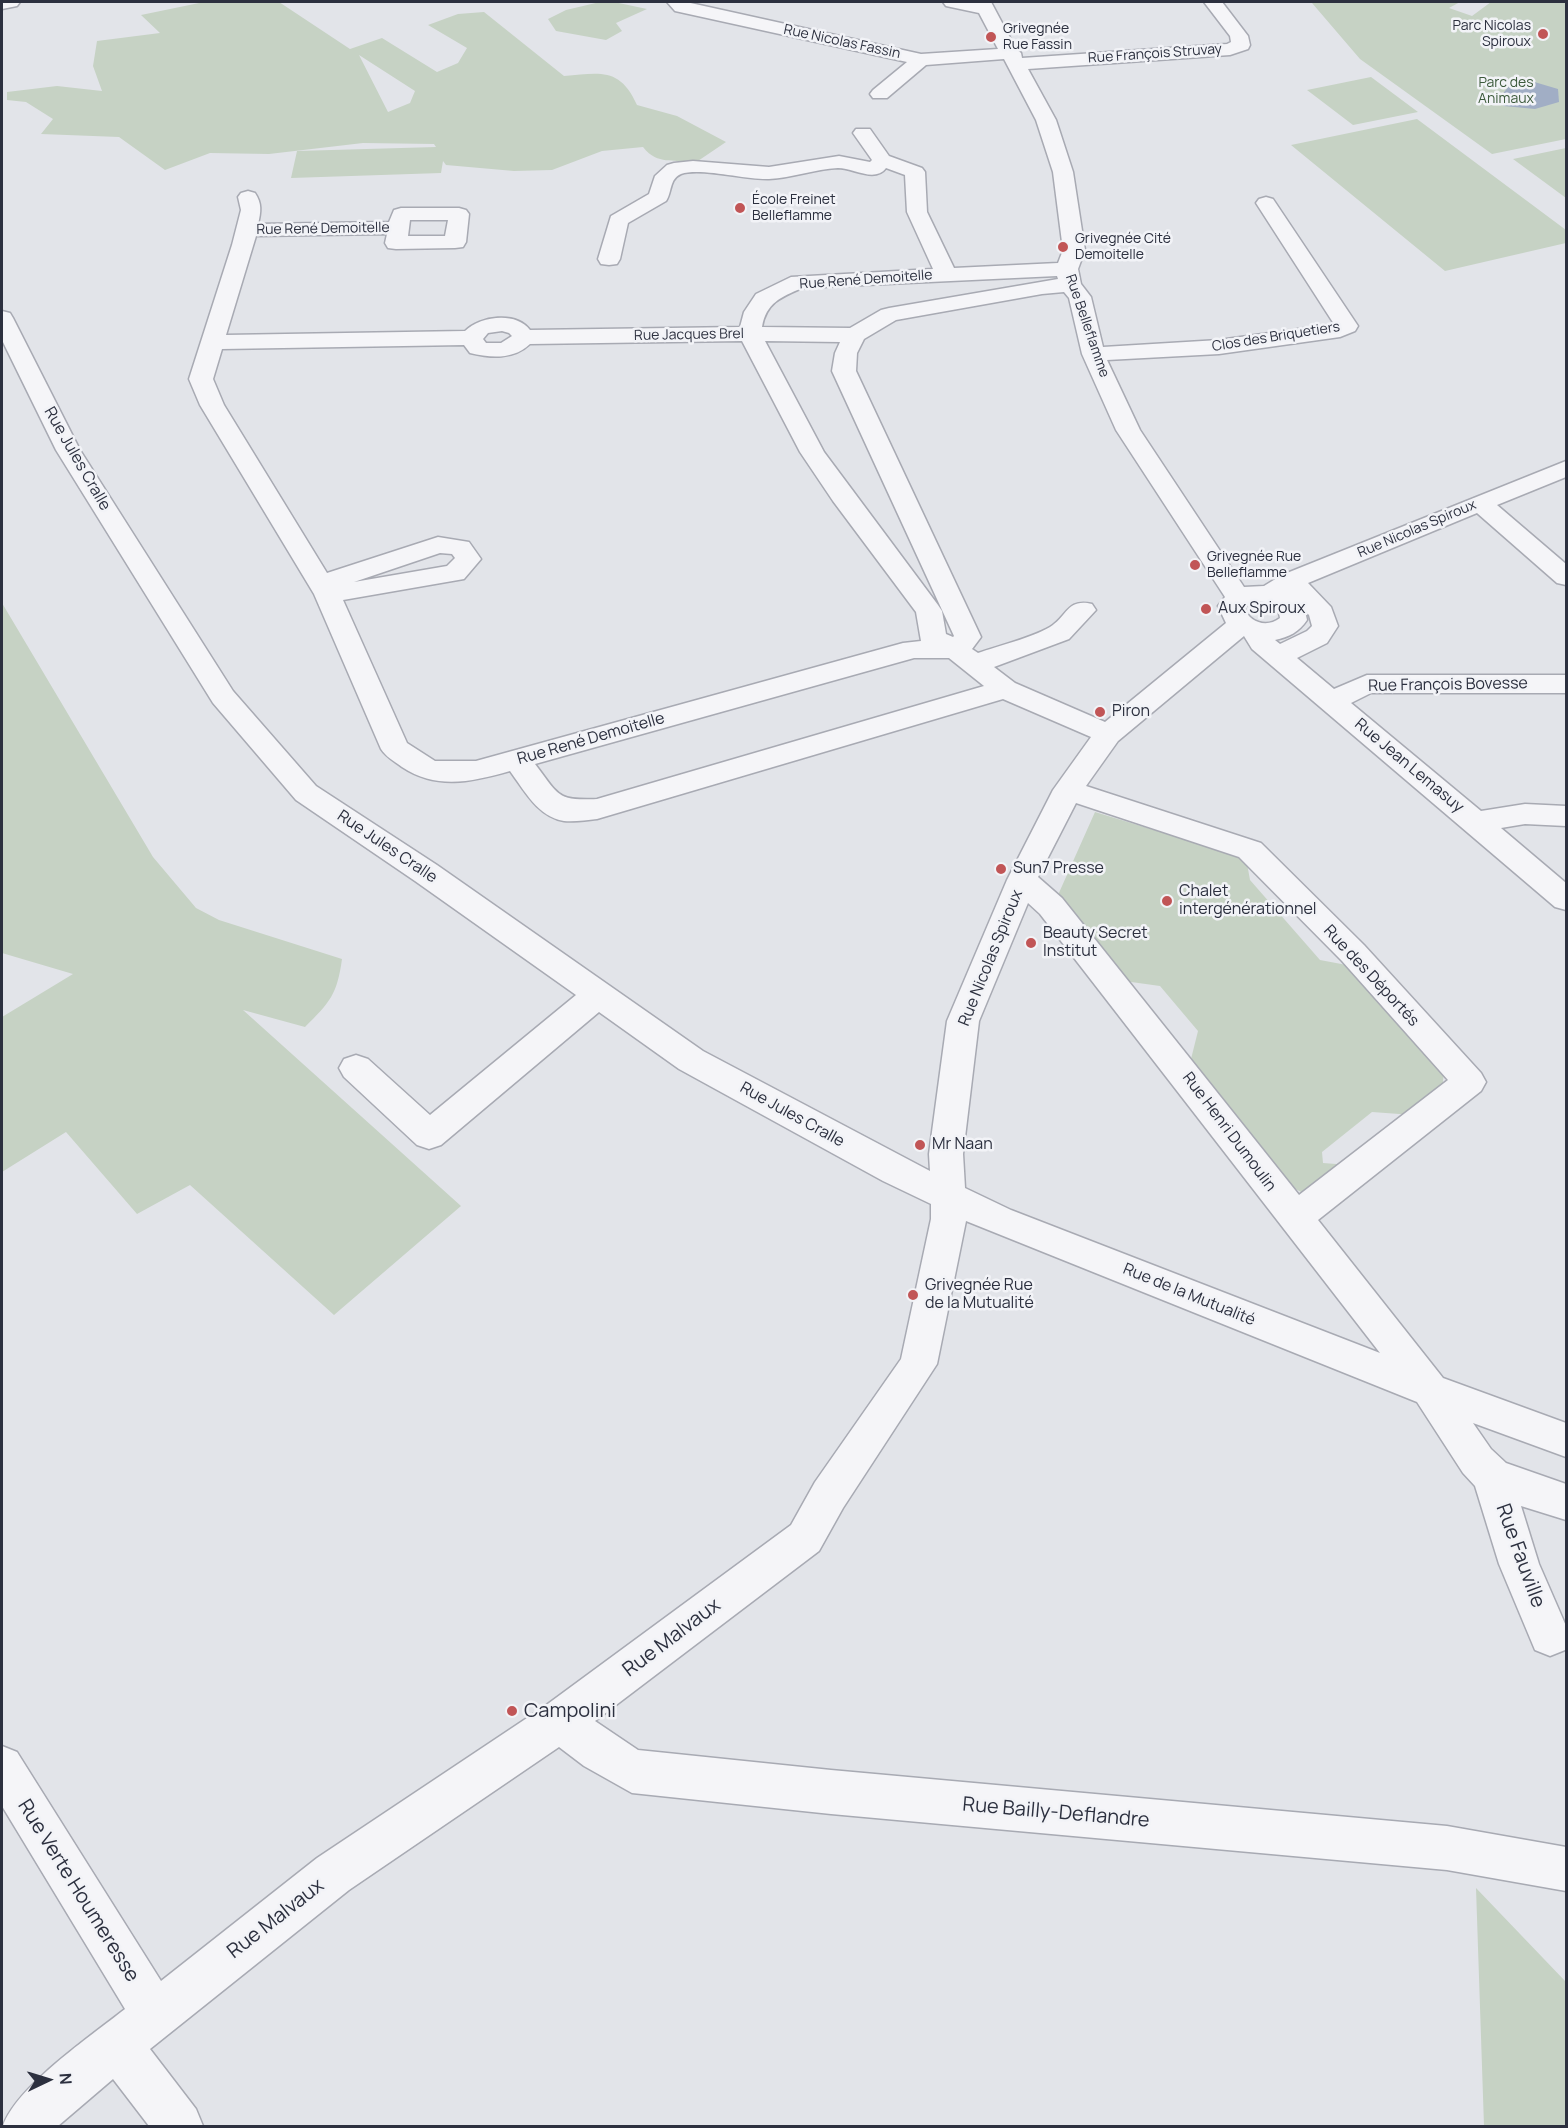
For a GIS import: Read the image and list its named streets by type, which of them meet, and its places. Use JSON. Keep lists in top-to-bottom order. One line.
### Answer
{"streets":{"street":["Rue Nicolas Fassin","Rue François Struvay","Rue René Demoitelle","Rue Belleflamme","Rue Jacques Brel","Clos des Briquetiers","Rue Jules Cralle","Rue Nicolas Spiroux","Rue François Bovesse","Rue Jean Lemasuy","Rue des Déportés","Rue Henri Dumoulin","Rue de la Mutualité","Rue Fauville","Rue Malvaux","Rue Bailly-Deflandre","Rue Verte Houmeresse"]},"crossings":[["Rue Nicolas Fassin","Rue François Struvay"],["Rue Nicolas Fassin","Rue Belleflamme"],["Rue François Struvay","Rue Belleflamme"],["Rue René Demoitelle","Rue Belleflamme"],["Rue René Demoitelle","Rue Jacques Brel"],["Rue Belleflamme","Clos des Briquetiers"],["Rue Belleflamme","Rue Nicolas Spiroux"],["Rue Belleflamme","Rue Jean Lemasuy"],["Rue Jules Cralle","Rue Nicolas Spiroux"],["Rue Jules Cralle","Rue de la Mutualité"],["Rue Jules Cralle","Rue Malvaux"],["Rue Nicolas Spiroux","Rue Jean Lemasuy"],["Rue Nicolas Spiroux","Rue des Déportés"],["Rue Nicolas Spiroux","Rue Henri Dumoulin"],["Rue Nicolas Spiroux","Rue de la Mutualité"],["Rue Nicolas Spiroux","Rue Malvaux"],["Rue François Bovesse","Rue Jean Lemasuy"],["Rue des Déportés","Rue Henri Dumoulin"],["Rue Henri Dumoulin","Rue de la Mutualité"],["Rue de la Mutualité","Rue Malvaux"],["Rue Malvaux","Rue Bailly-Deflandre"],["Rue Malvaux","Rue Verte Houmeresse"]],"parks":["Parc des Animaux"],"places":["Parc Nicolas Spiroux","Grivegnée Rue Fassin","École Freinet Belleflamme","Grivegnée Cité Demoitelle","Grivegnée Rue Belleflamme","Aux Spiroux","Piron","Sun7 Presse","Chalet intergénérationnel","Beauty Secret Institut","Mr Naan","Grivegnée Rue de la Mutualité","Campolini"],"north":"right"}
